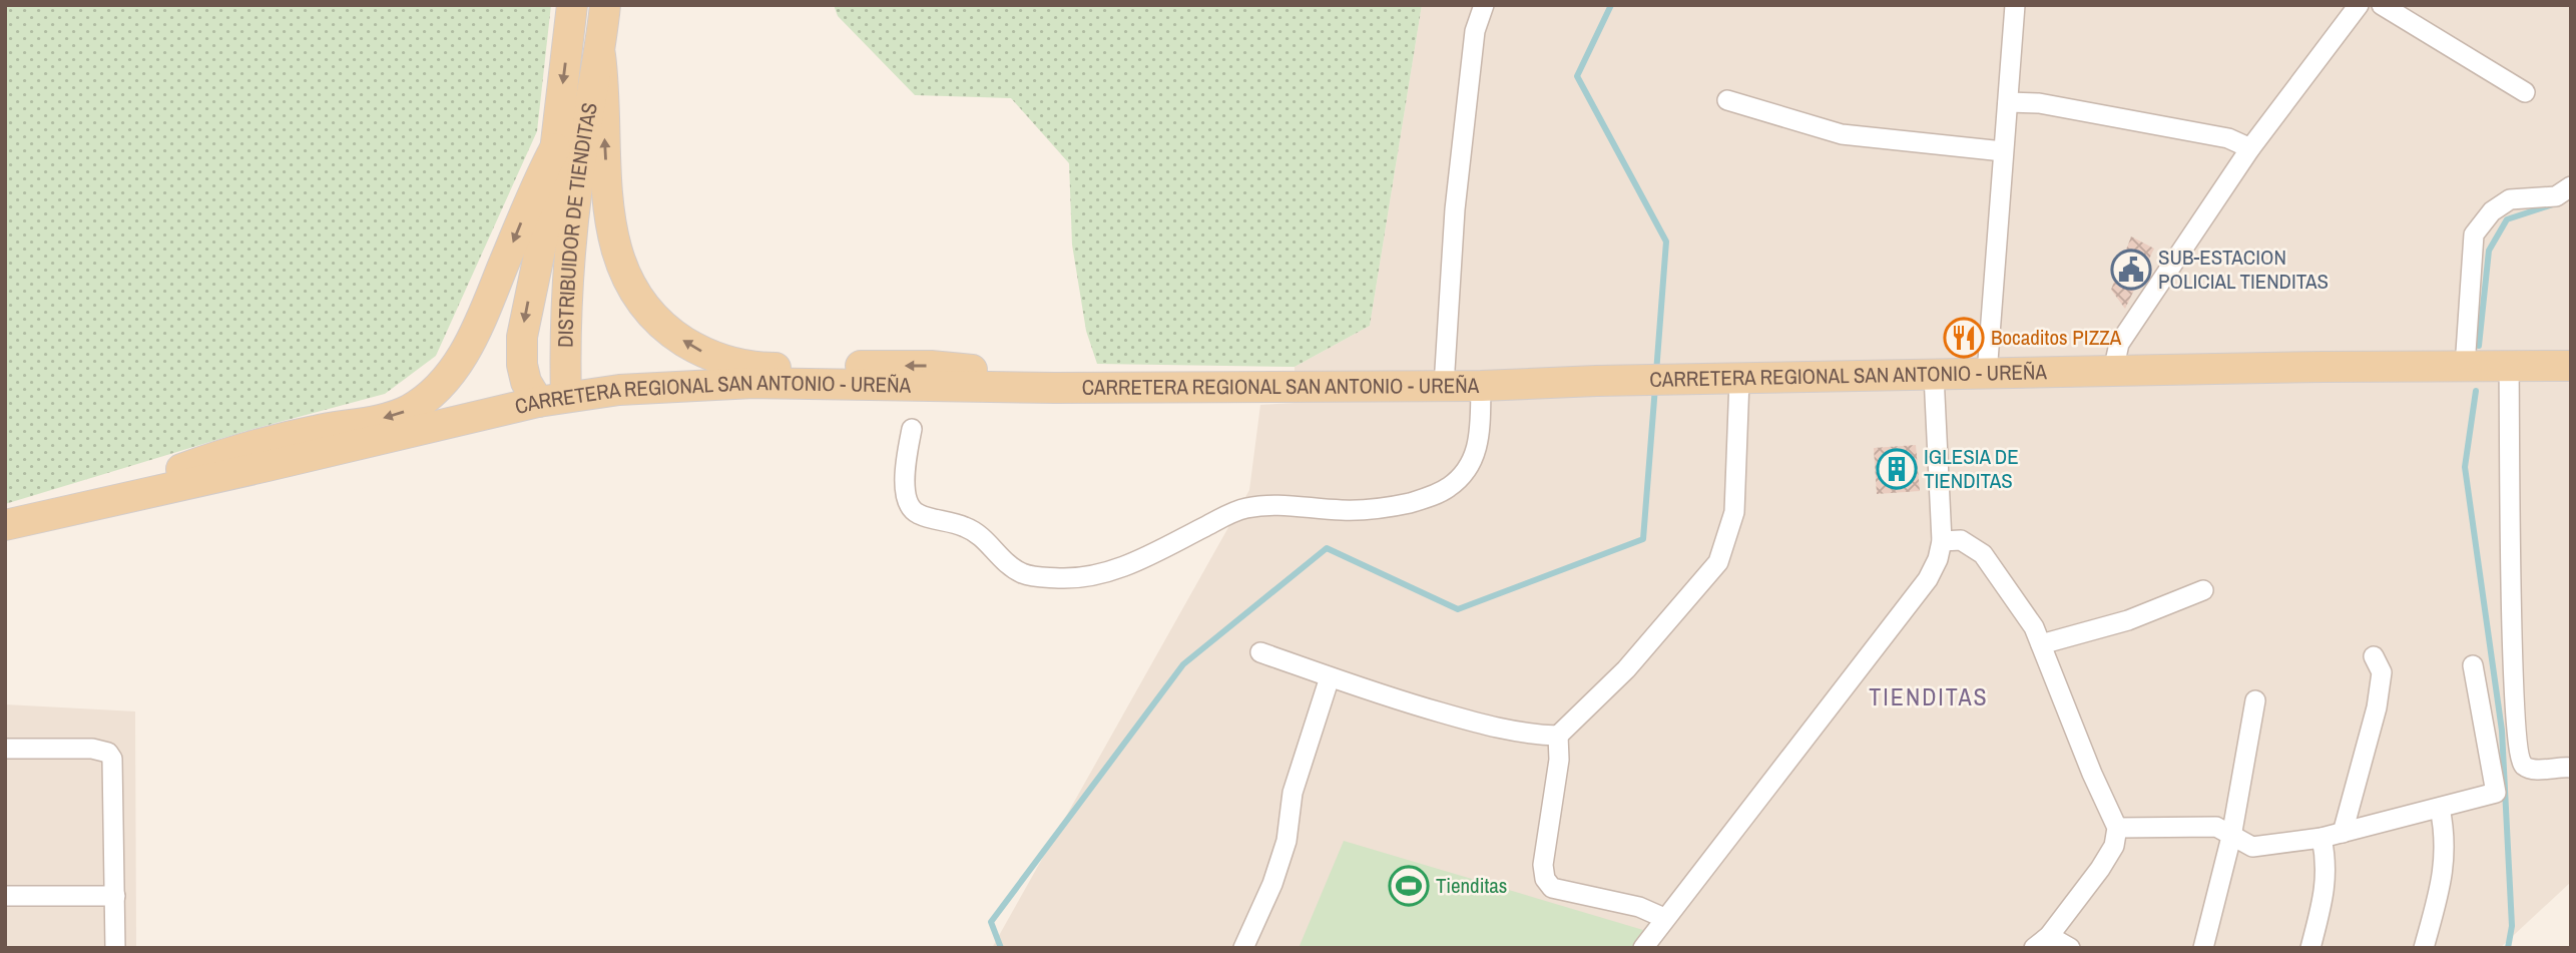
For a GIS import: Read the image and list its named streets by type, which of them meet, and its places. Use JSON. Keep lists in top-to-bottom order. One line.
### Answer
{"streets":{"main road":["DISTRIBUIDOR DE TIENDITAS","CARRETERA REGIONAL SAN ANTONIO - UREÑA"]},"crossings":[["DISTRIBUIDOR DE TIENDITAS","CARRETERA REGIONAL SAN ANTONIO - UREÑA"]],"districts":["TIENDITAS"],"places":{"public building":["SUB-ESTACION POLICIAL TIENDITAS"],"restaurant":["Bocaditos PIZZA"],"building":["IGLESIA DE TIENDITAS"],"sports":["Tienditas"]}}
